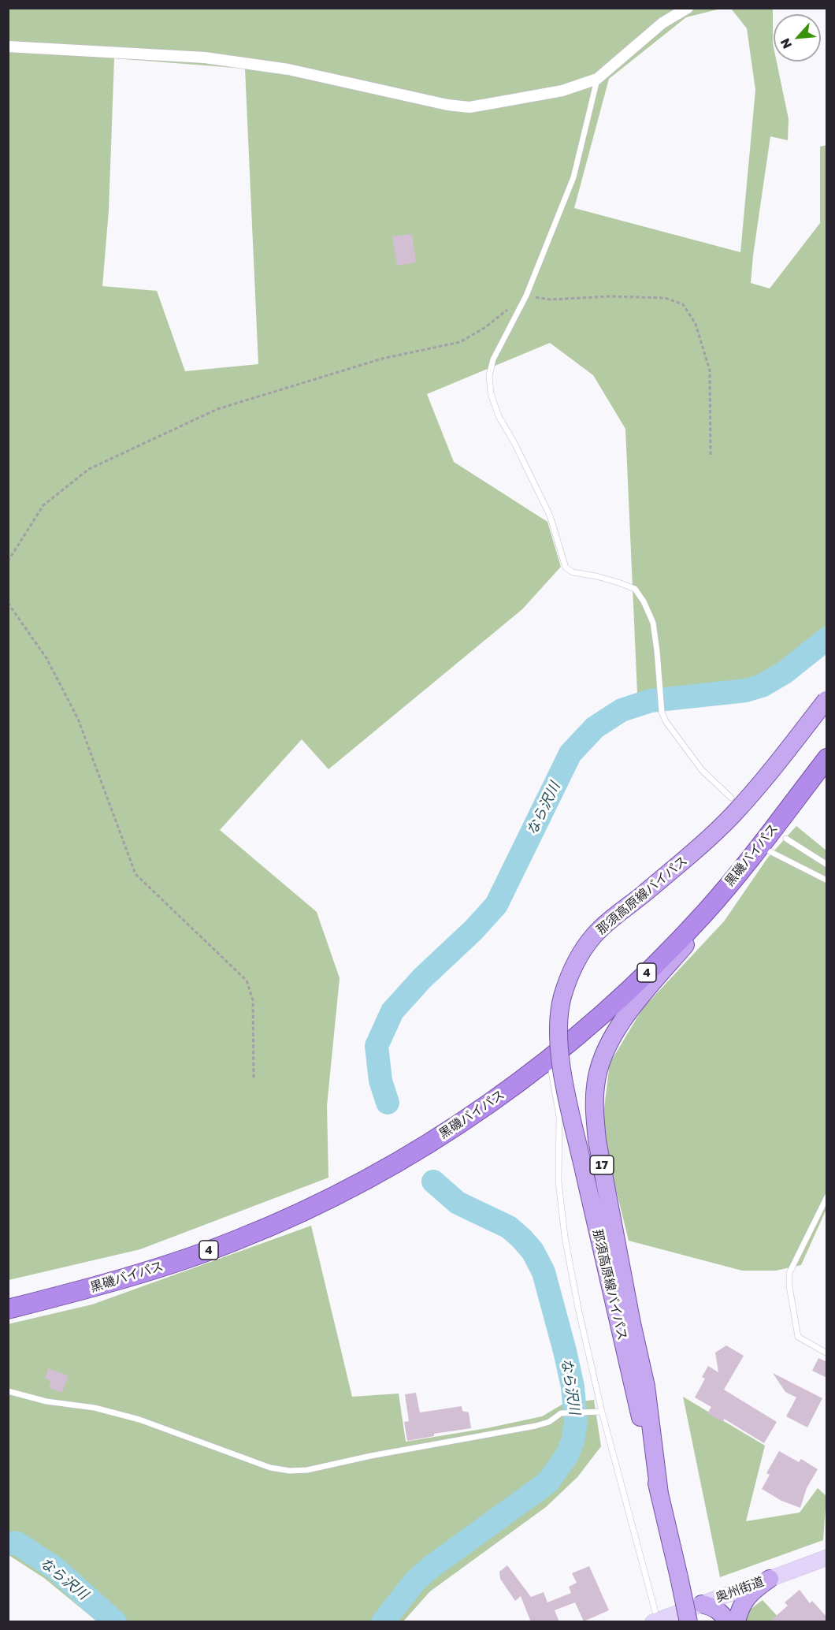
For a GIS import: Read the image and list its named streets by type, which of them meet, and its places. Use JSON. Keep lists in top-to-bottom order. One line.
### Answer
{"streets":{"highway":["黒磯バイパス","4"],"main road":["那須高原線バイパス","17","奥州街道"]},"crossings":[["黒磯バイパス","那須高原線バイパス"]],"water":["なら沢川"],"north":"bottom left"}
